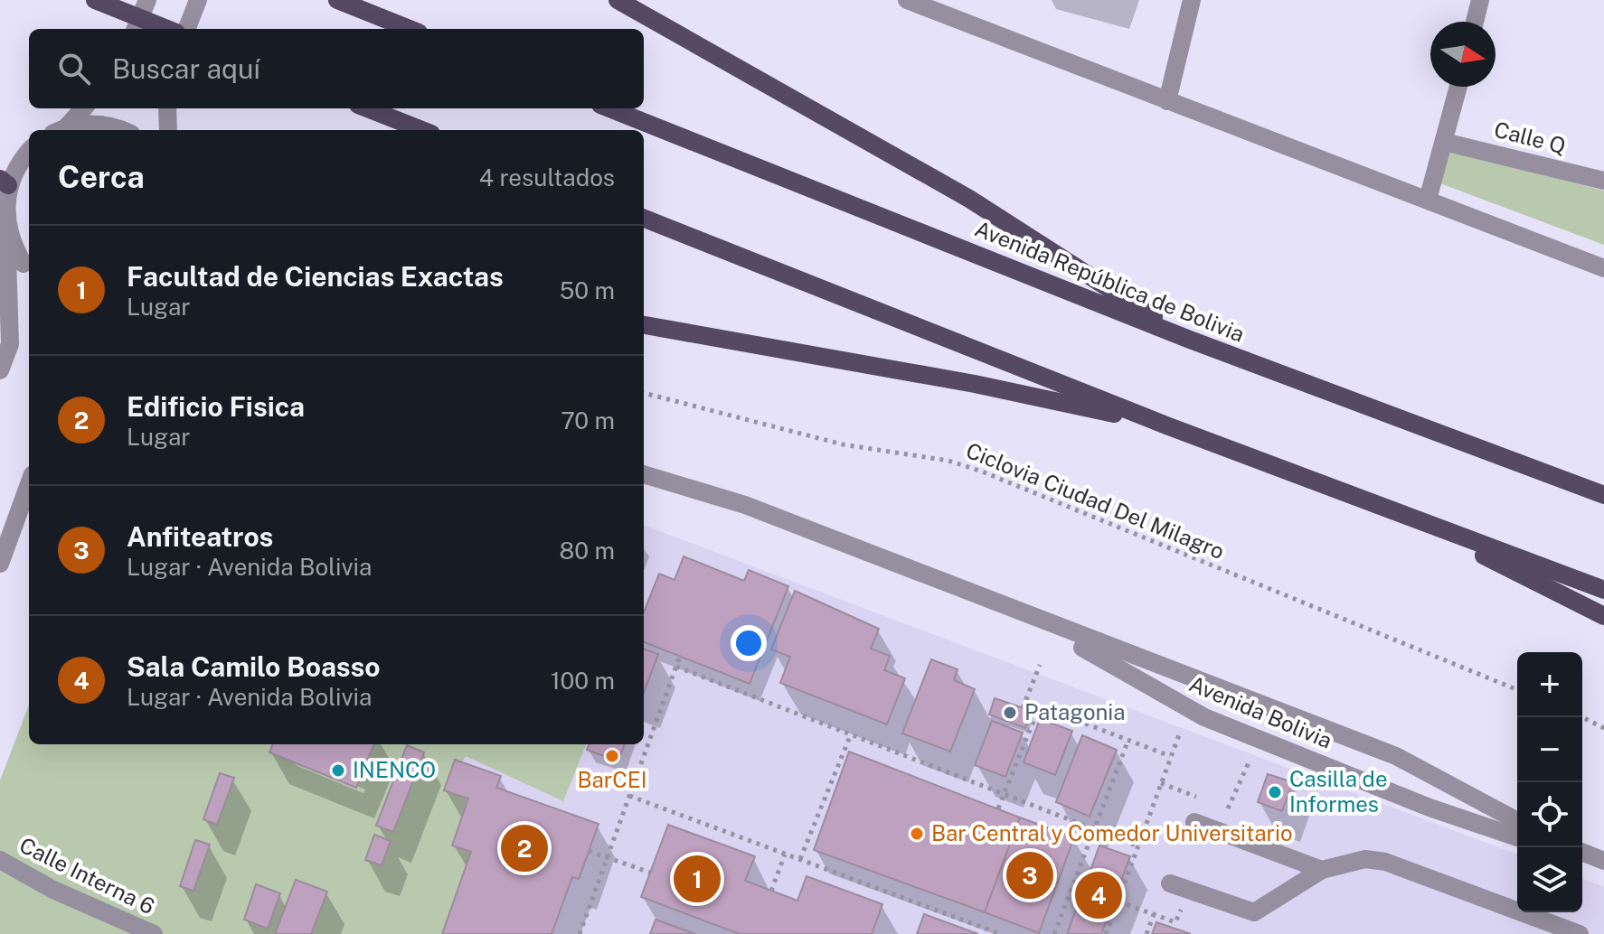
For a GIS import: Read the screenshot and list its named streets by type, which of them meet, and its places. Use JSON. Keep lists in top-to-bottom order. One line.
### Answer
{"streets":{"main road":["Avenida República de Bolivia"],"street":["Calle Q","Avenida Bolivia","Calle Interna 6"],"path":["Ciclovia Ciudad Del Milagro"]},"places":["Patagonia","BarCEI","INENCO","Casilla de Informes","Bar Central y Comedor Universitario"],"north":"right","page":{"search":"Buscar aquí","heading":["Cerca","4 resultados"],"list":[{"mark":"1","name":"Facultad de Ciencias Exactas","note":"Lugar","value":"50 m"},{"mark":"2","name":"Edificio Fisica","note":"Lugar","value":"70 m"},{"mark":"3","name":"Anfiteatros","note":"Lugar · Avenida Bolivia","value":"80 m"},{"mark":"4","name":"Sala Camilo Boasso","note":"Lugar · Avenida Bolivia","value":"100 m"}],"map_buttons":["+","−"],"pins":["2","3","1","4"]}}
